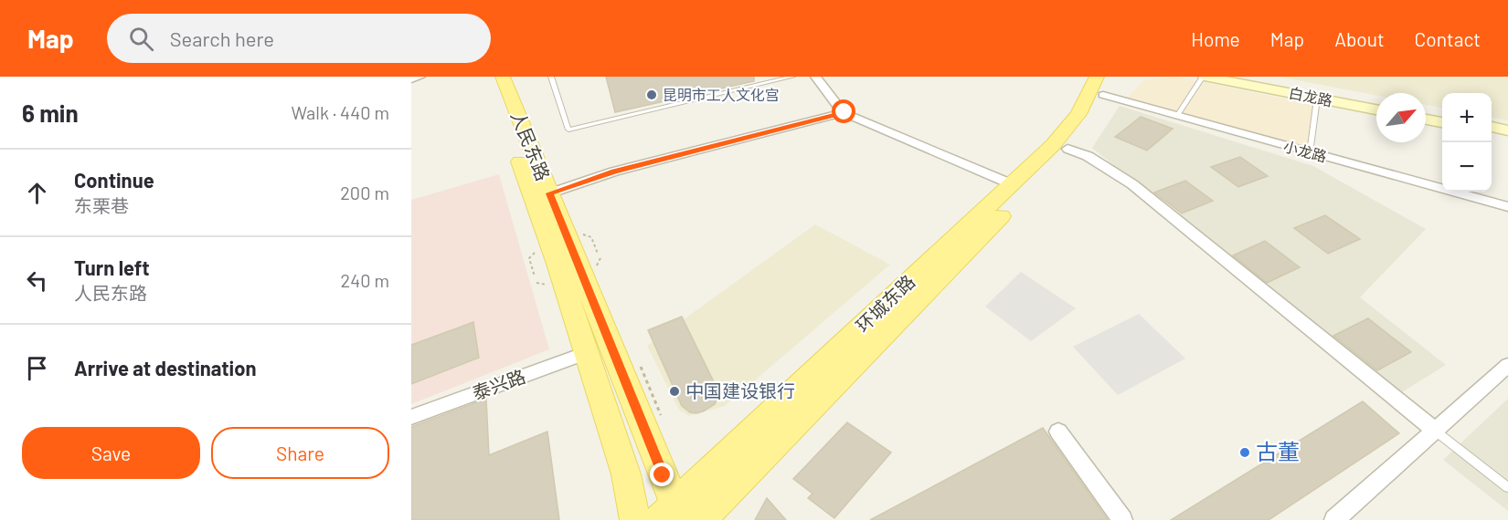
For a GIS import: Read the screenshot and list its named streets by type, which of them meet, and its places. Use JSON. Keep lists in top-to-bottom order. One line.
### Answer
{"streets":{"main road":["白龙路","人民东路","环城东路"],"street":["小龙路","泰兴路"]},"crossings":[["人民东路","环城东路"],["人民东路","泰兴路"],["小龙路","环城东路"]],"places":["昆明市工人文化宫","中国建设银行","古董"],"north":"top right","page":{"header":"Map","search":"Search here","nav":["Home","Map","About","Contact"],"heading":["6 min","Walk · 440 m"],"map_buttons":["+","−"],"list":[["Continue","东栗巷","200 m"],["Turn left","人民东路","240 m"],"Arrive at destination"],"buttons":["Save","Share"]}}
